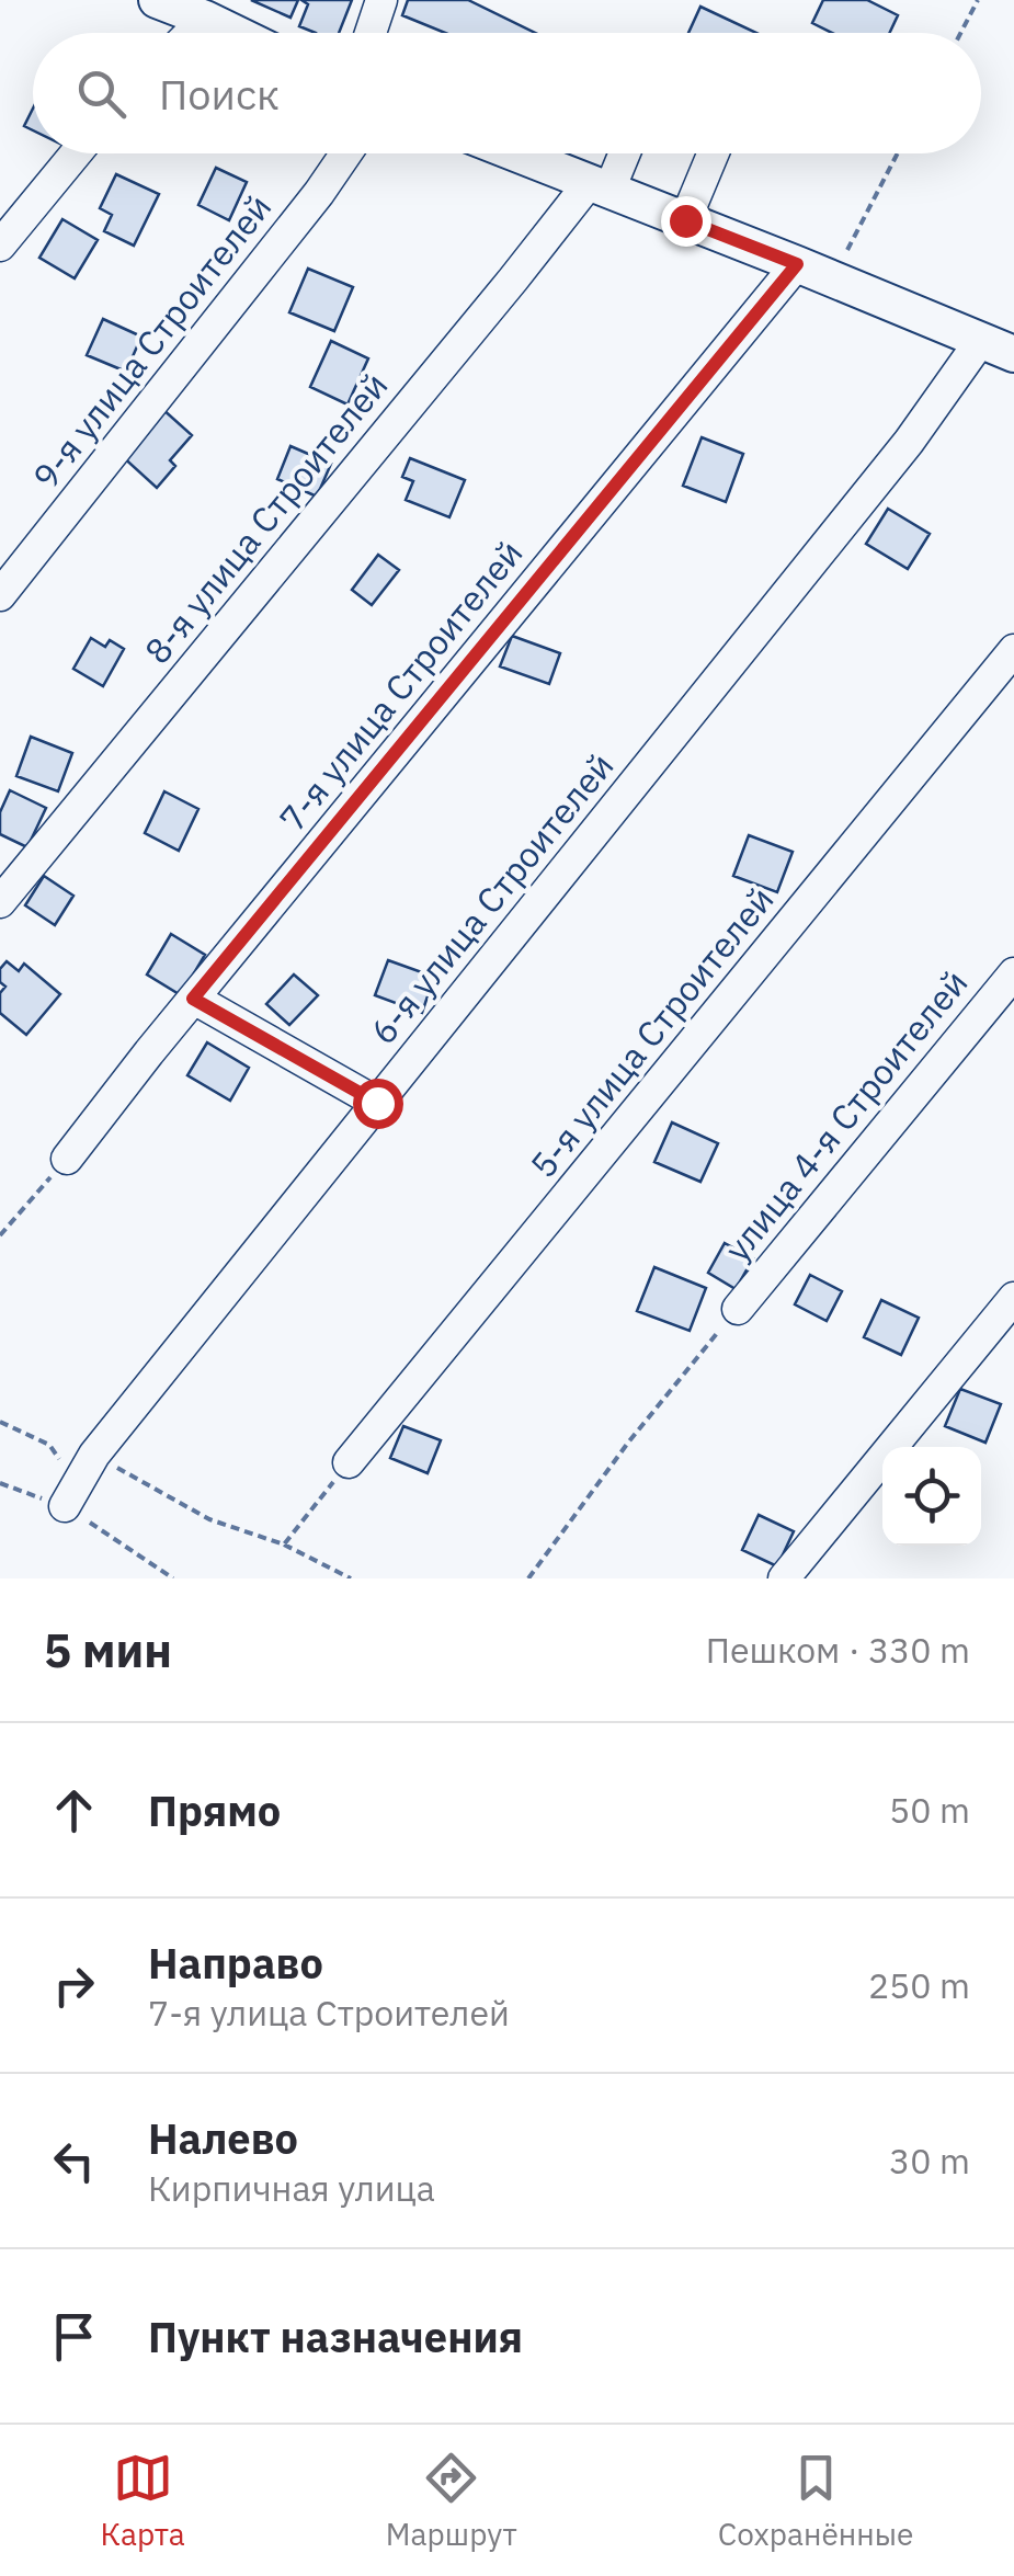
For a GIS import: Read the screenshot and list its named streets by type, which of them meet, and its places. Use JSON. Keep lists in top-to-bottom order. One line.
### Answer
{"streets":{"street":["9-я улица Строителей","8-я улица Строителей","7-я улица Строителей","6-я улица Строителей","5-я улица Строителей","улица 4-я Строителей"]},"page":{"search":"Поиск","heading":["5 мин","Пешком · 330 m"],"list":[["Прямо","50 m"],["Направо","7-я улица Строителей","250 m"],["Налево","Кирпичная улица","30 m"],"Пункт назначения"],"nav":["Карта","Маршрут","Сохранённые"]}}
